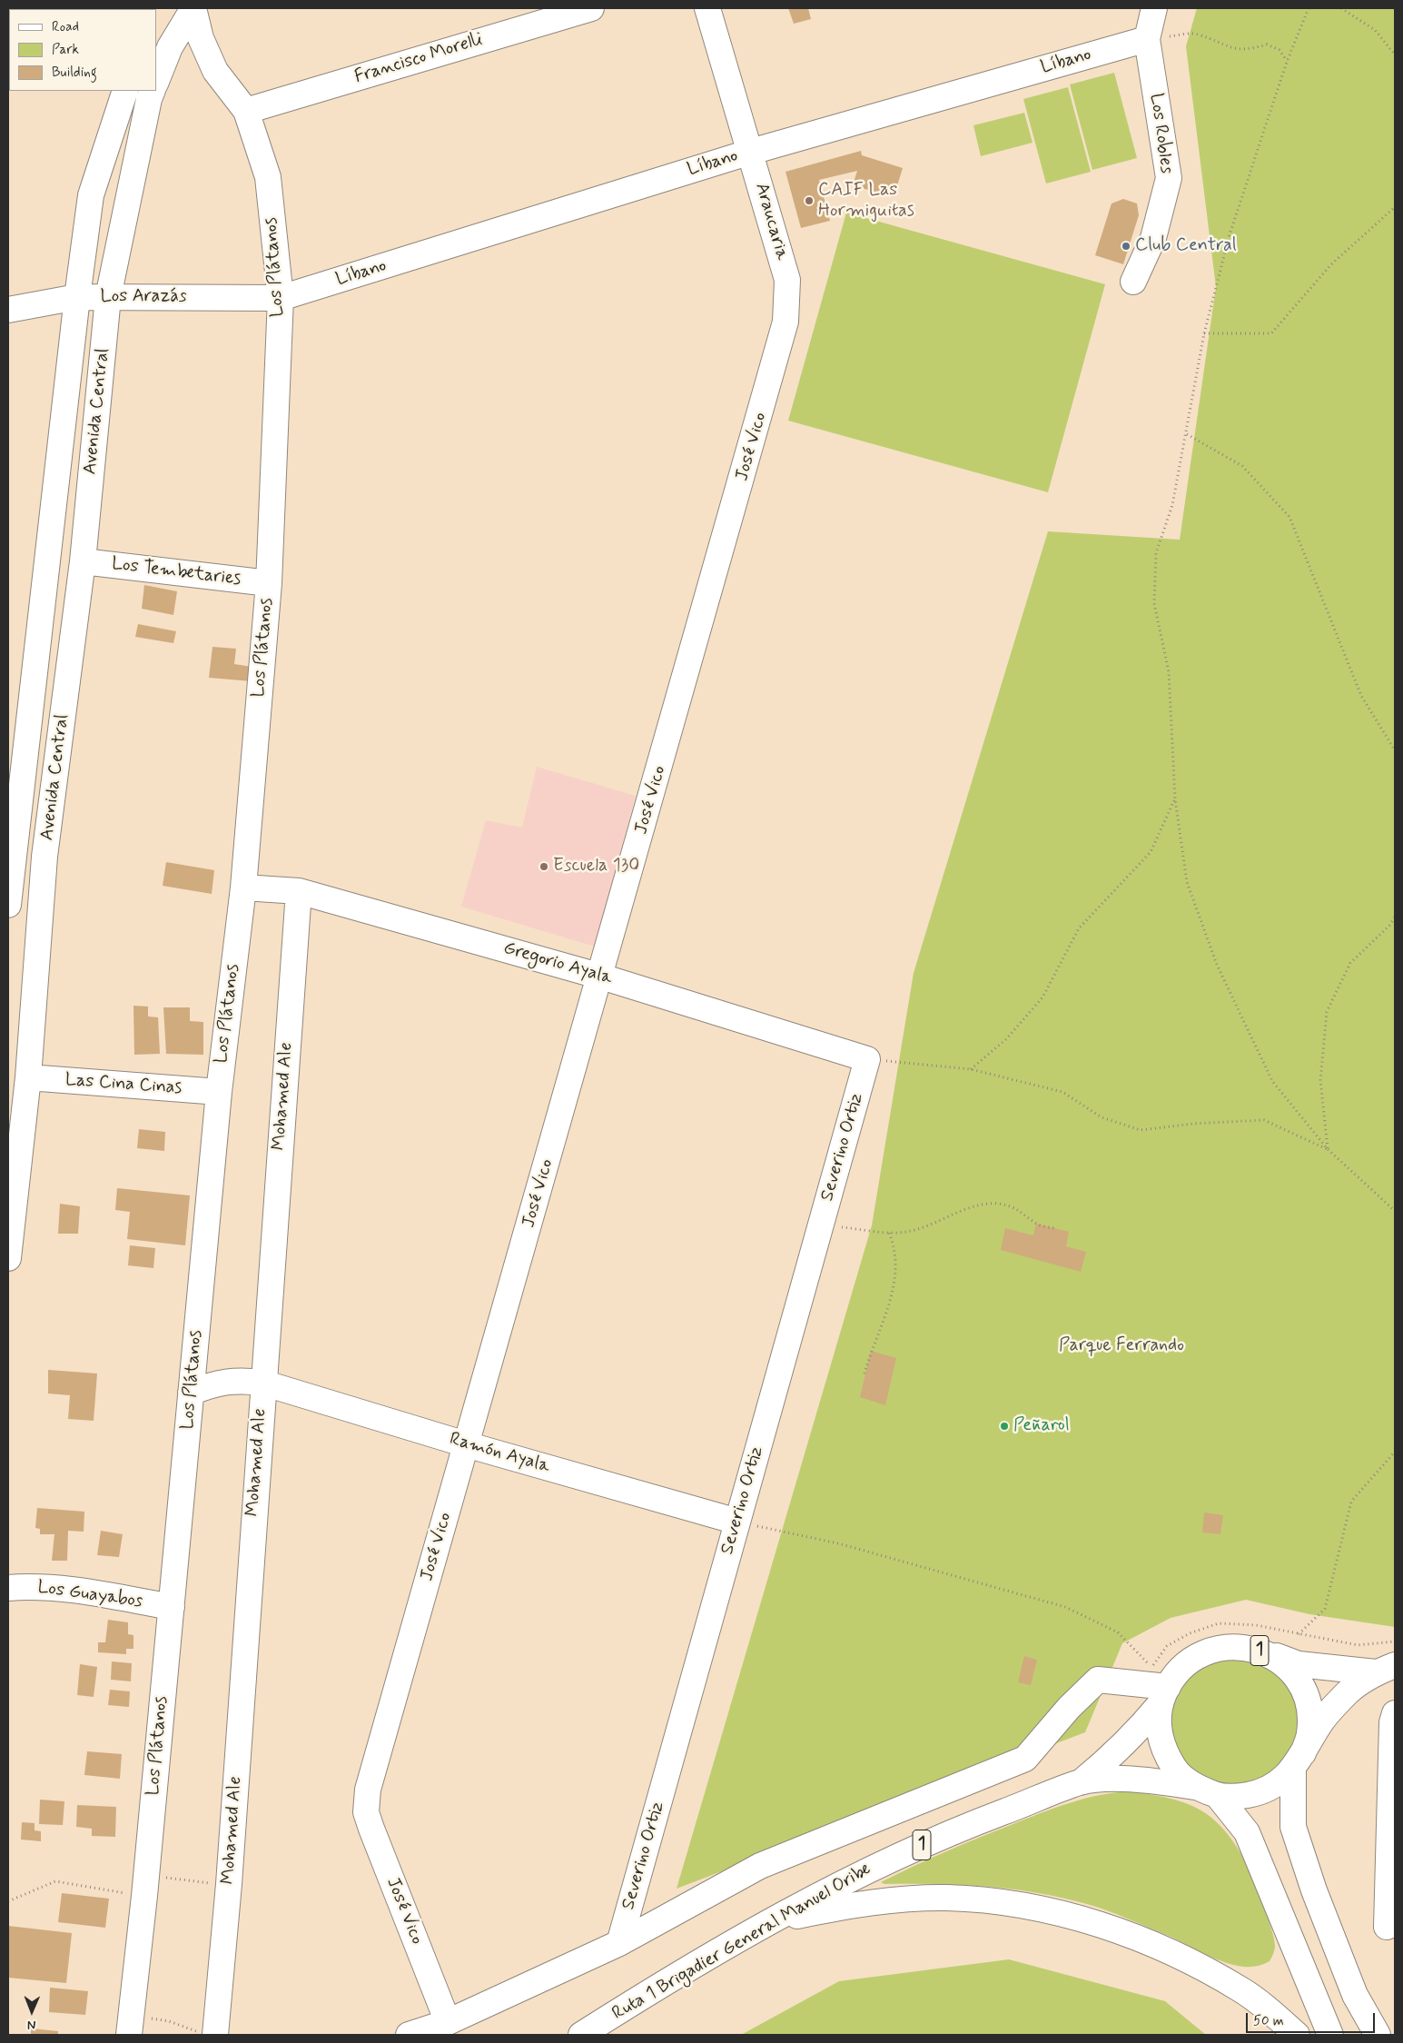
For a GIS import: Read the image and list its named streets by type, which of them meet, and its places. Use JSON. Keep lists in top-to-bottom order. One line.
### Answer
{"streets":{"main road":["Francisco Morelli","Líbano","Los Robles","Araucaria","Los Plátanos","Los Arazás","Avenida Central","José Vico","Los Tembetaries","Gregorio Ayala","Las Cina Cinas","Mohamed Ale","Severino Ortiz","Ramón Ayala","Los Guayabos","1","Ruta 1 Brigadier General Manuel Oribe"]},"crossings":[["Francisco Morelli","Los Plátanos"],["Líbano","Los Robles"],["Líbano","Araucaria"],["Líbano","Los Plátanos"],["Líbano","Los Arazás"],["Araucaria","José Vico"],["Los Plátanos","Los Arazás"],["Los Plátanos","Los Tembetaries"],["Los Plátanos","Gregorio Ayala"],["Los Plátanos","Las Cina Cinas"],["Los Plátanos","Ramón Ayala"],["Los Plátanos","Los Guayabos"],["Los Arazás","Avenida Central"],["Avenida Central","Los Tembetaries"],["Avenida Central","Las Cina Cinas"],["José Vico","Gregorio Ayala"],["José Vico","Ramón Ayala"],["Gregorio Ayala","Mohamed Ale"],["Gregorio Ayala","Severino Ortiz"],["Mohamed Ale","Ramón Ayala"],["Severino Ortiz","Ramón Ayala"],["1","Ruta 1 Brigadier General Manuel Oribe"]],"parks":["Parque Ferrando"],"places":["CAIF Las Hormiguitas","Club Central","Escuela 130","Peñarol"],"legend":["Road","Park","Building"],"scale_bar":"50 m","north":"bottom"}
